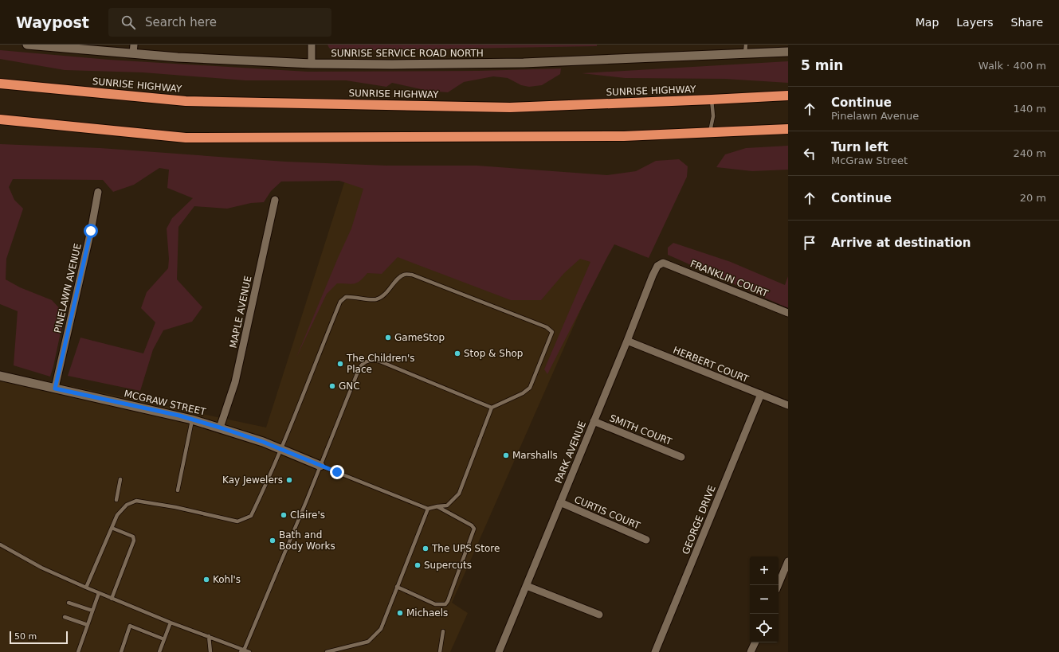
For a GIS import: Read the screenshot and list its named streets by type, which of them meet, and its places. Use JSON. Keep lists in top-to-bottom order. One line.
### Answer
{"streets":{"highway":["SUNRISE HIGHWAY"],"street":["SUNRISE SERVICE ROAD NORTH","FRANKLIN COURT","PINELAWN AVENUE","MAPLE AVENUE","HERBERT COURT","MCGRAW STREET","SMITH COURT","PARK AVENUE","CURTIS COURT","GEORGE DRIVE"]},"crossings":[["FRANKLIN COURT","PARK AVENUE"],["PINELAWN AVENUE","MCGRAW STREET"],["MAPLE AVENUE","MCGRAW STREET"],["HERBERT COURT","PARK AVENUE"],["HERBERT COURT","GEORGE DRIVE"],["SMITH COURT","PARK AVENUE"],["PARK AVENUE","CURTIS COURT"]],"places":["GameStop","Stop & Shop","The Children's Place","GNC","Marshalls","Kay Jewelers","Claire's","Bath and Body Works","The UPS Store","Supercuts","Kohl's","Michaels"],"scale_bar":"50 m","page":{"header":"Waypost","search":"Search here","nav":["Map","Layers","Share"],"heading":["5 min","Walk · 400 m"],"list":[["Continue","Pinelawn Avenue","140 m"],["Turn left","McGraw Street","240 m"],["Continue","20 m"],"Arrive at destination"],"map_buttons":["+","−"],"scale":"50 m"}}
